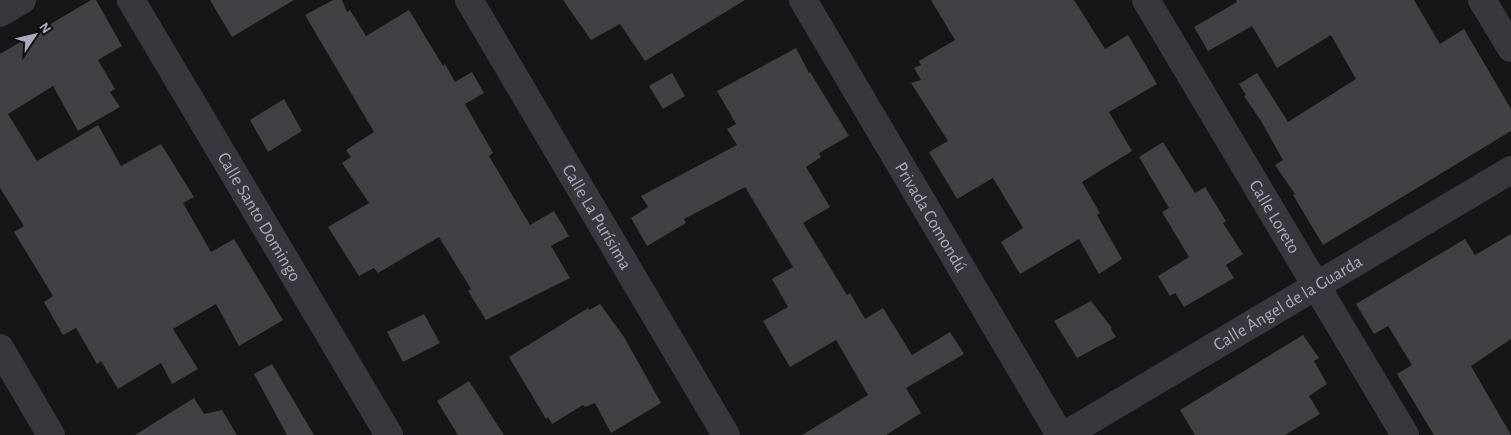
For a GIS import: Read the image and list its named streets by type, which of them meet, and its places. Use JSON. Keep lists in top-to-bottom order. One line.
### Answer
{"streets":{"street":["Calle Loreto","Calle Santo Domingo","Calle La Purísima","Privada Comondú","Calle Ángel de la Guarda"]},"crossings":[["Calle Loreto","Calle Ángel de la Guarda"]],"north":"top right"}
